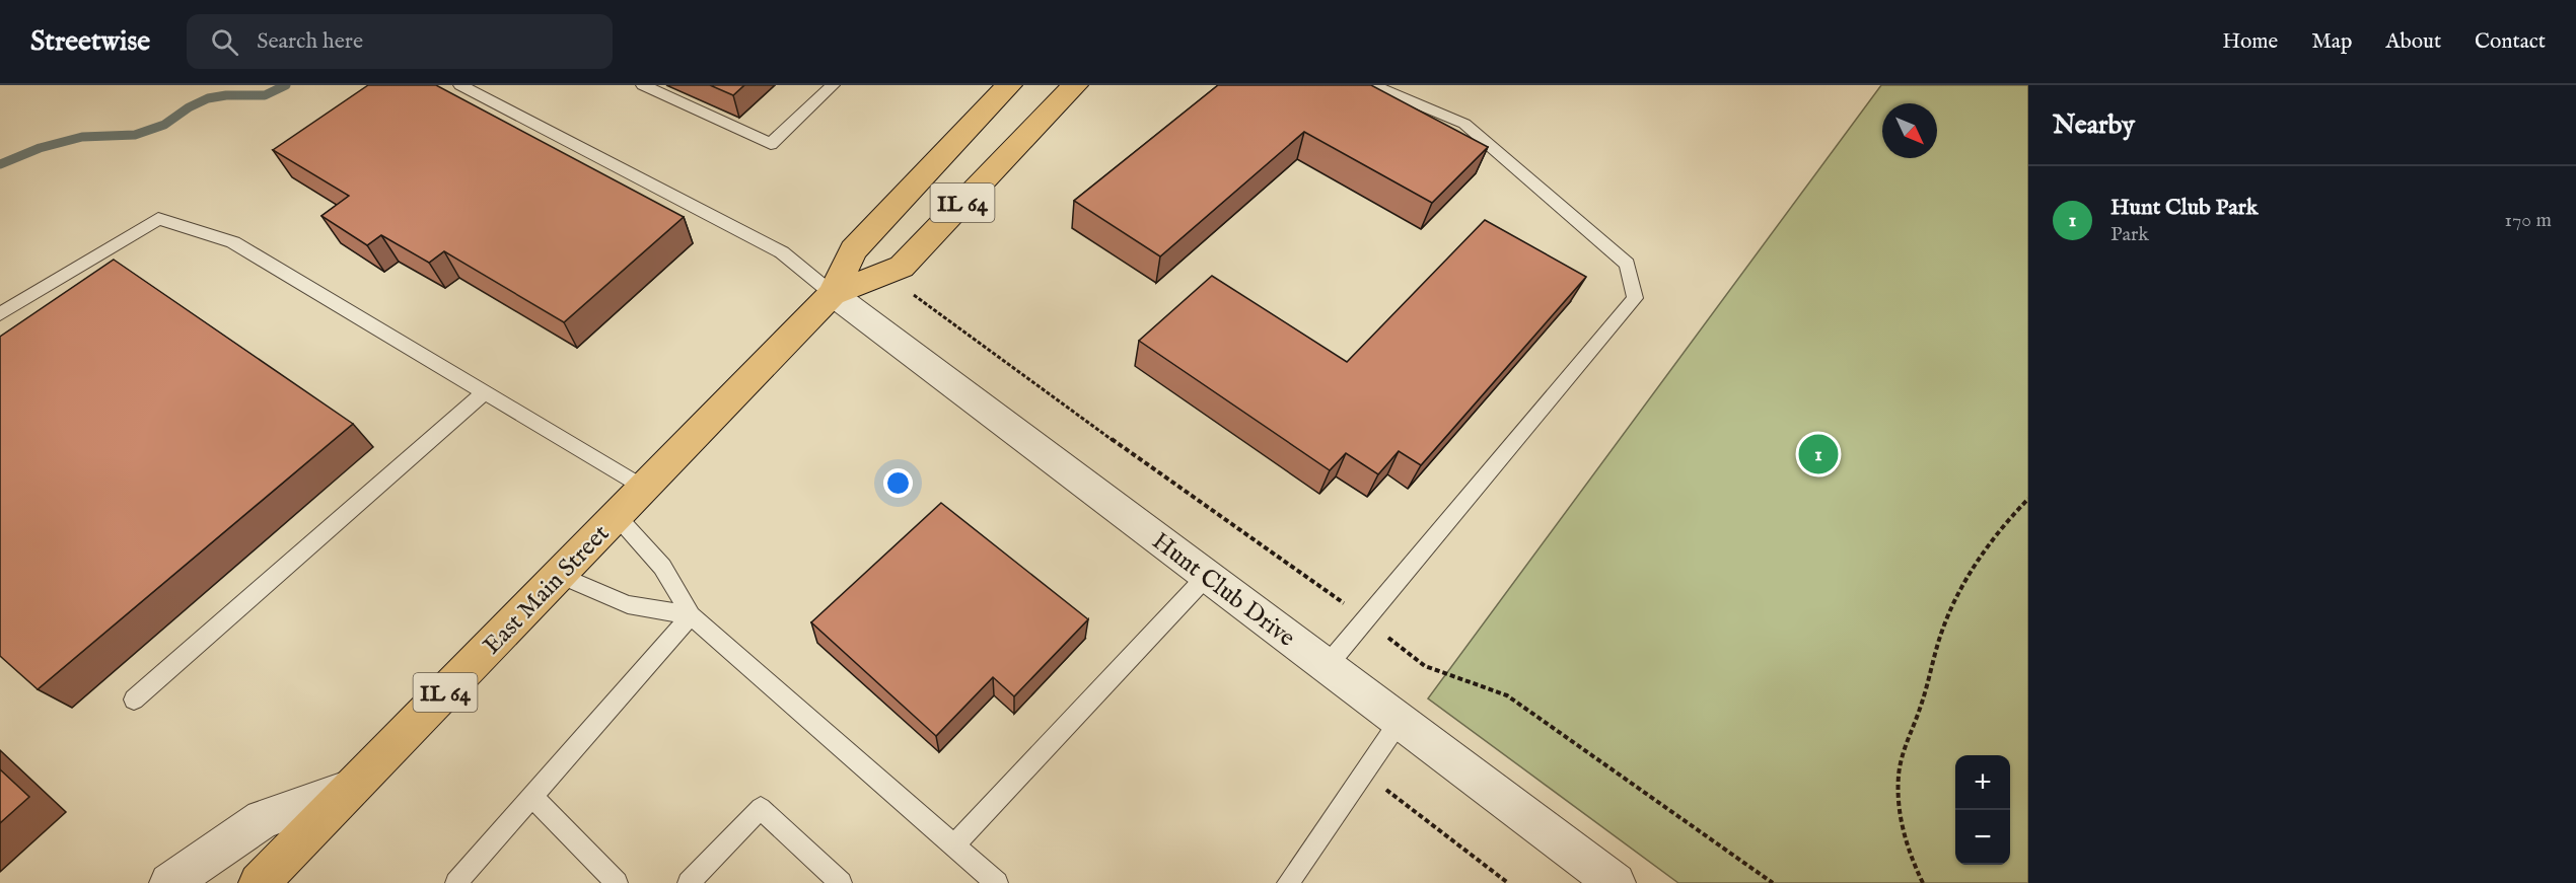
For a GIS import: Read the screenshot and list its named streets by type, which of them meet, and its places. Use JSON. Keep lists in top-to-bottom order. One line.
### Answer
{"streets":{"main road":["IL 64","East Main Street"],"street":["Hunt Club Drive"]},"crossings":[["East Main Street","Hunt Club Drive"]],"north":"bottom right","page":{"header":"Streetwise","search":"Search here","nav":["Home","Map","About","Contact"],"heading":"Nearby","list":[{"mark":"1","name":"Hunt Club Park","note":"Park","value":"170 m"}],"pins":"1","map_buttons":["+","−"]}}
